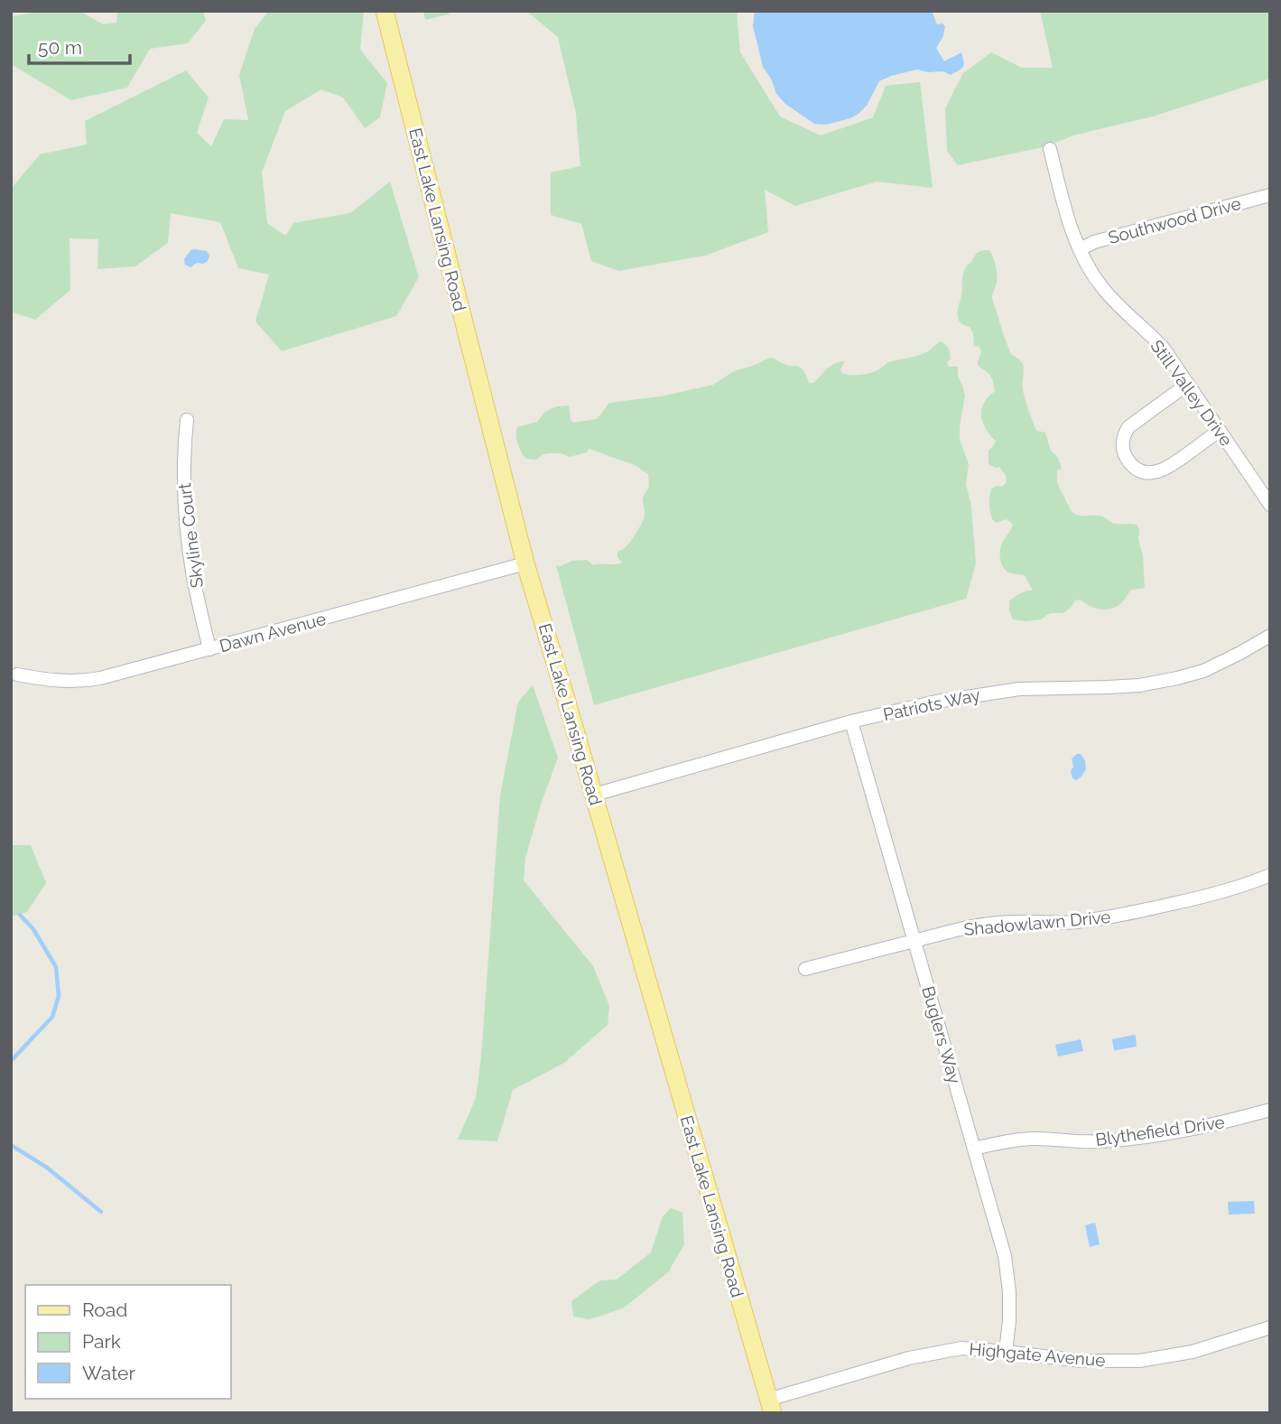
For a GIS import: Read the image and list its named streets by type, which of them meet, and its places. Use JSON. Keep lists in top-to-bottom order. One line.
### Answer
{"streets":{"main road":["East Lake Lansing Road"],"street":["Southwood Drive","Still Valley Drive","Skyline Court","Dawn Avenue","Patriots Way","Shadowlawn Drive","Buglers Way","Blythefield Drive","Highgate Avenue"]},"crossings":[["East Lake Lansing Road","Dawn Avenue"],["East Lake Lansing Road","Patriots Way"],["East Lake Lansing Road","Highgate Avenue"],["Southwood Drive","Still Valley Drive"],["Skyline Court","Dawn Avenue"],["Patriots Way","Buglers Way"],["Shadowlawn Drive","Buglers Way"],["Buglers Way","Blythefield Drive"],["Buglers Way","Highgate Avenue"]],"legend":["Road","Park","Water"],"scale_bar":"50 m"}
